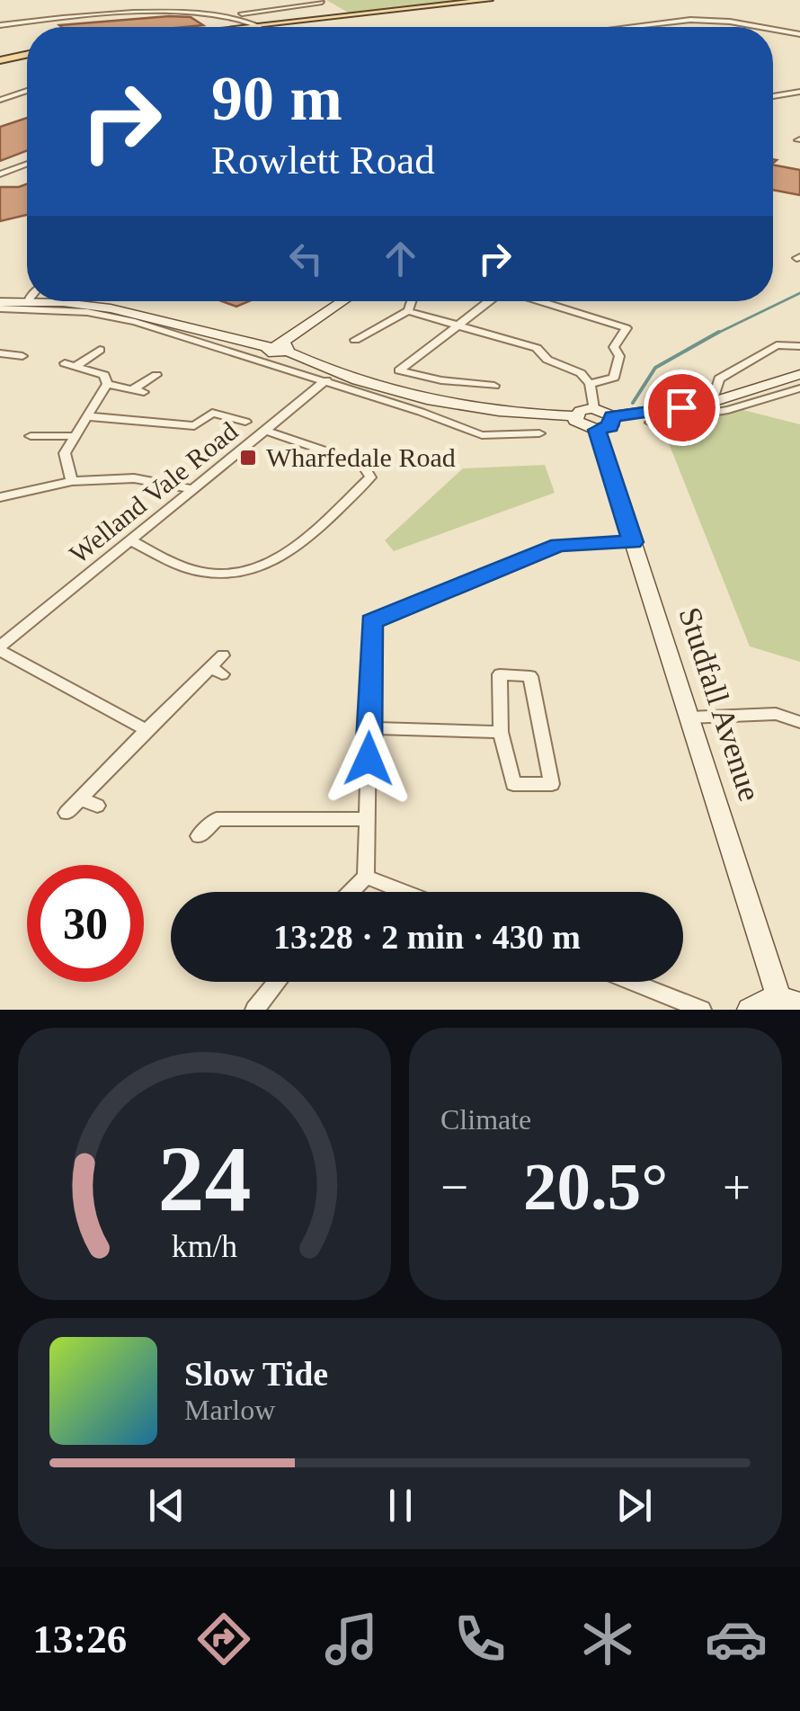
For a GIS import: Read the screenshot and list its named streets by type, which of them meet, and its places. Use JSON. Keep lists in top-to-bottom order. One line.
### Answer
{"streets":{"street":["Welland Vale Road","Studfall Avenue"]},"places":{"transit":["Wharfedale Road"]},"page":{"turn":["90 m","Rowlett Road"],"limit":"30","trip":"13:28 · 2 min · 430 m","tile":"Climate","heat":["−","20.5°","+"],"song":["Slow Tide","Marlow"],"tabs":"13:26","gauge":["24","km/h"]}}
